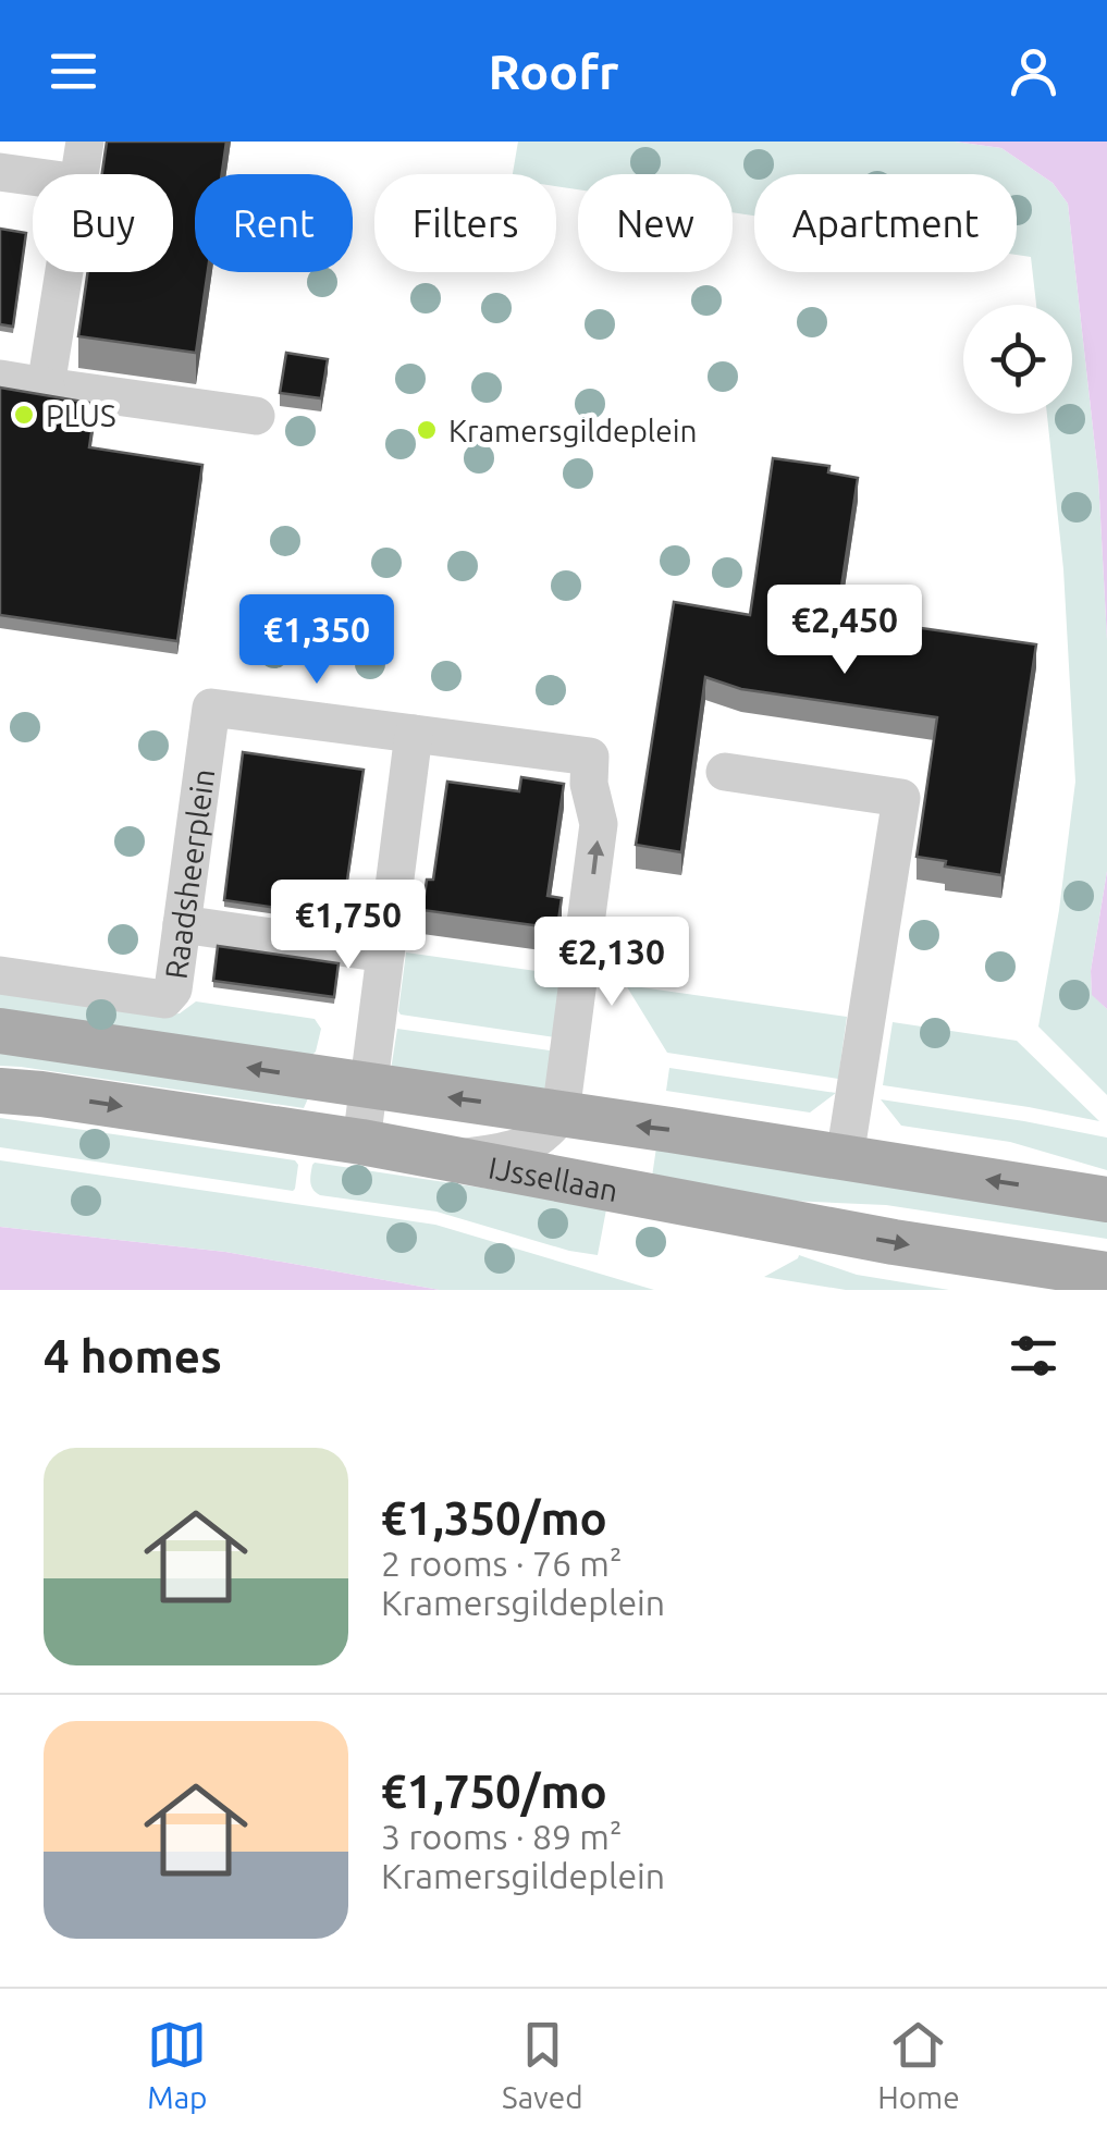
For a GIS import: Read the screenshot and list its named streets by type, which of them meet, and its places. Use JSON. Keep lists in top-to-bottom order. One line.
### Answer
{"streets":{"main road":["IJssellaan"],"street":["Raadsheerplein"]},"places":["PLUS","Kramersgildeplein"],"page":{"header":"Roofr","chip":["Buy","Rent","Filters","New","Apartment"],"price":["€2,450","€1,350","€1,750","€2,130"],"heading":"4 homes","list":[{"name":"€1,350/mo","note":"2 rooms · 76 m² · Kramersgildeplein"},{"name":"€1,750/mo","note":"3 rooms · 89 m² · Kramersgildeplein"}],"tabs":["Map","Saved","Home"]}}
